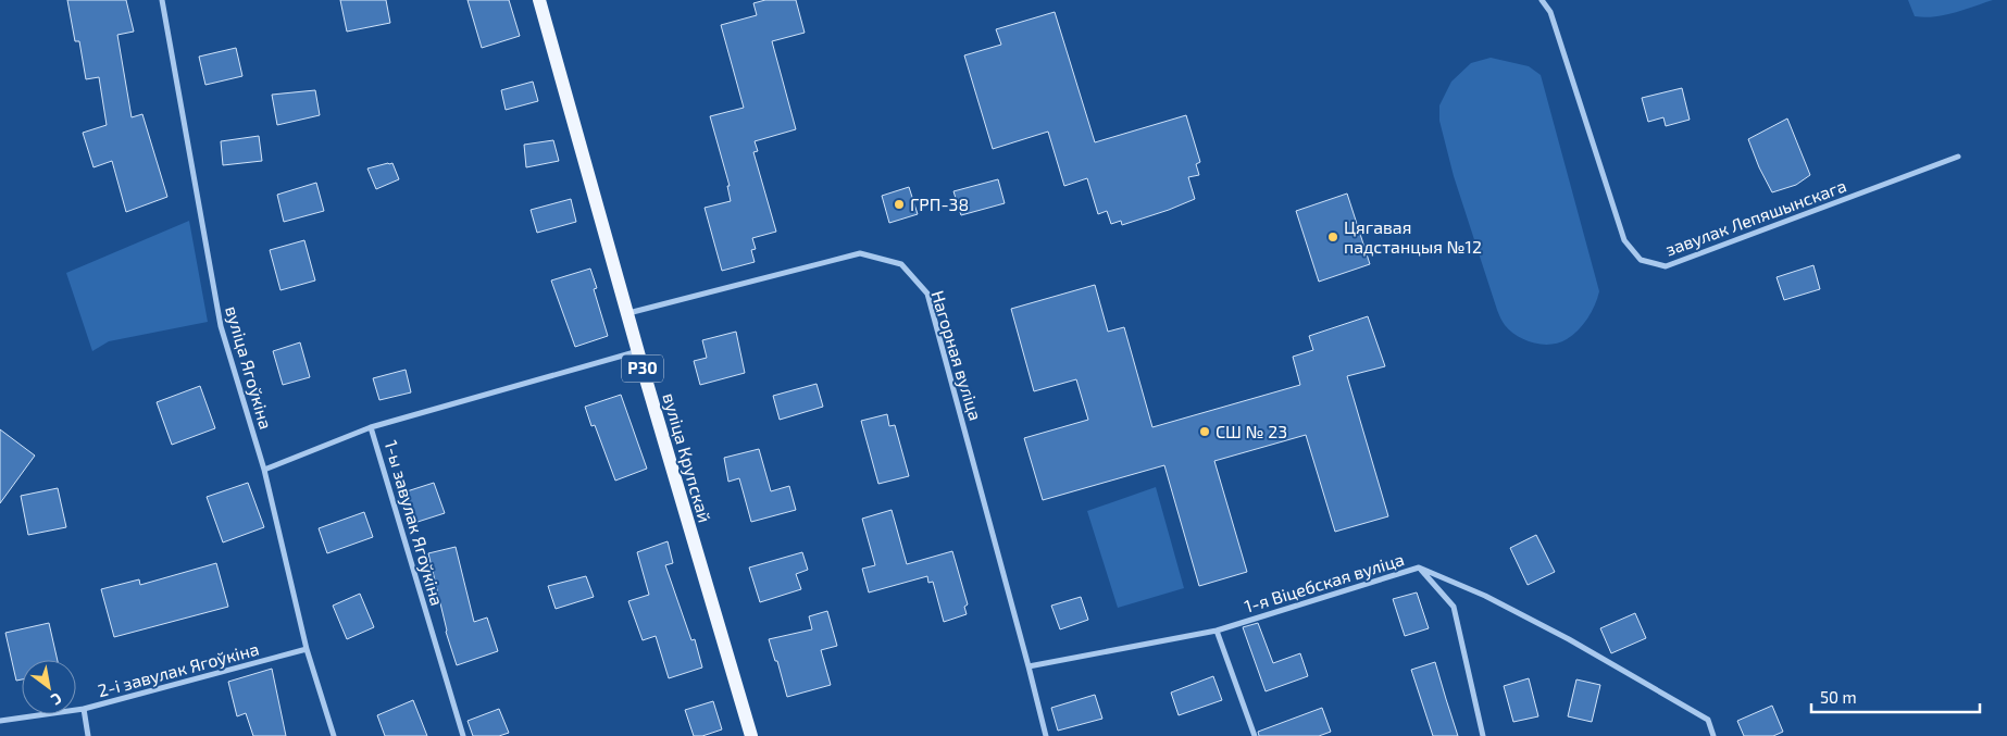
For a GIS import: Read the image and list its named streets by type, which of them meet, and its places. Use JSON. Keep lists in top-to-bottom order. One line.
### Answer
{"streets":{"main road":["Р30","вуліца Крупскай"],"street":["завулак Лепяшынскага","Нагорная вуліца","вуліца Ягоўкіна","1-ы завулак Ягоўкіна","1-я Віцебская вуліца","2-і завулак Ягоўкіна"]},"crossings":[["Нагорная вуліца","вуліца Крупскай"],["Нагорная вуліца","1-я Віцебская вуліца"],["вуліца Ягоўкіна","2-і завулак Ягоўкіна"],["вуліца Крупскай","1-ы завулак Ягоўкіна"]],"places":["ГРП-38","Цягавая падстанцыя №12","СШ № 23"],"scale_bar":"50 m","north":"bottom right"}
